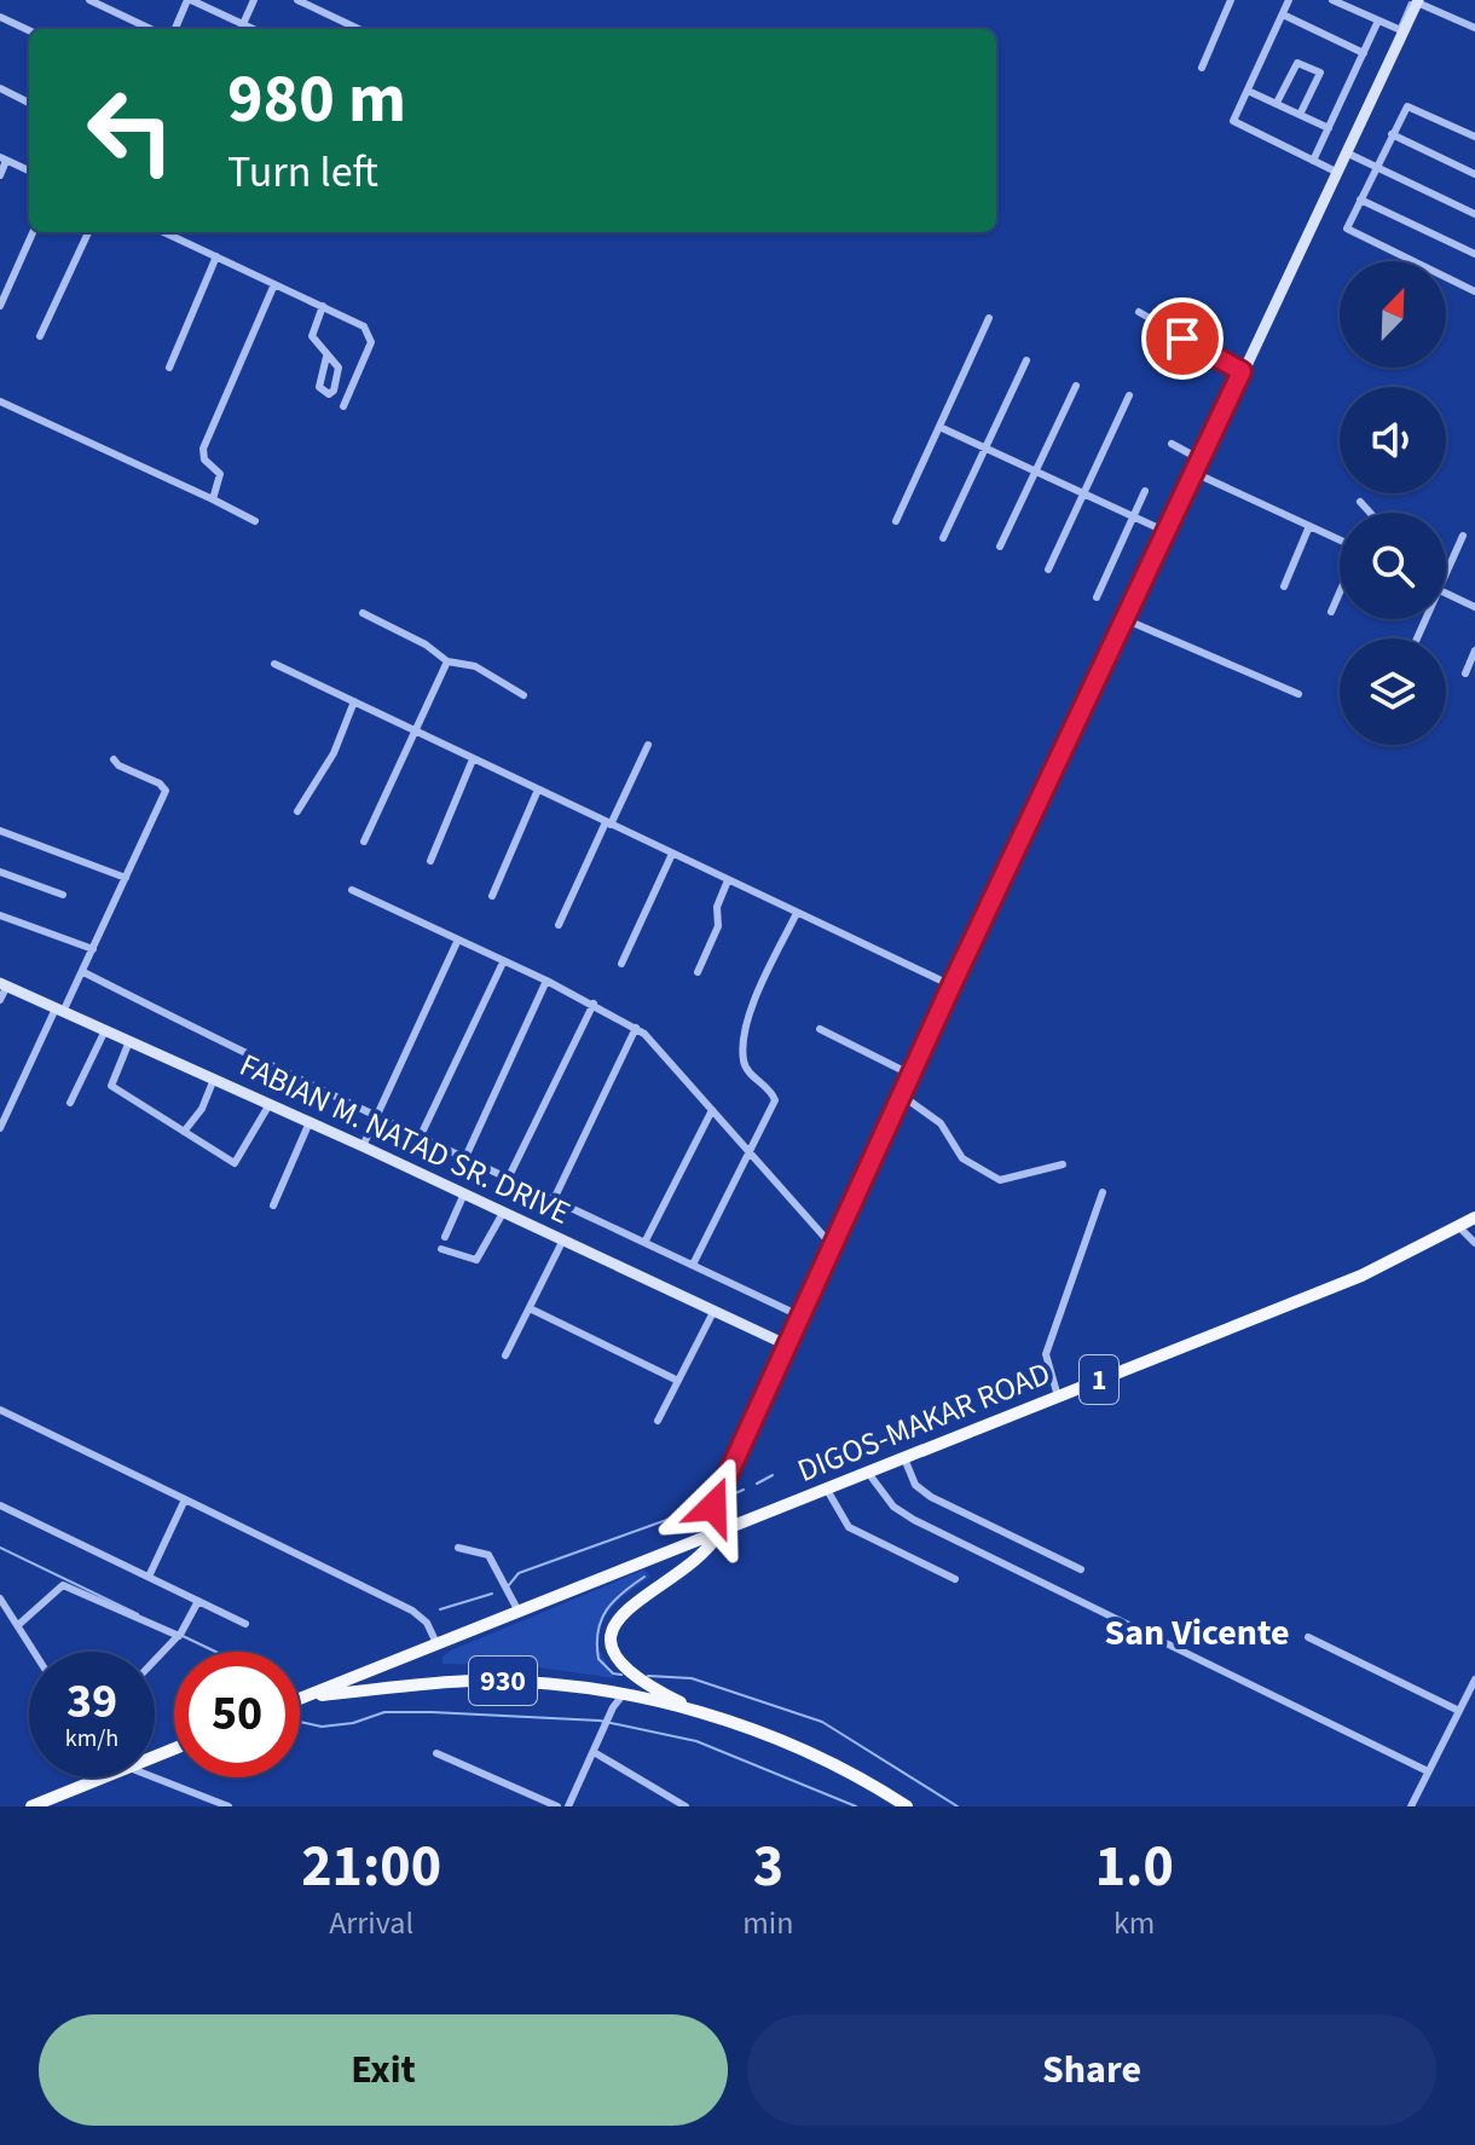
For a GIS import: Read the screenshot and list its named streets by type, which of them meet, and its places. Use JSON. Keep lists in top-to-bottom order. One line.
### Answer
{"streets":{"main road":["FABIAN M. NATAD SR. DRIVE","1","DIGOS-MAKAR ROAD","930"]},"crossings":[["DIGOS-MAKAR ROAD","930"]],"districts":["San Vicente"],"north":"top right","page":{"turn":["980 m","Turn left"],"speed":"39 km/h","limit":"50","eta":["21:00","Arrival","3","min","1.0","km"],"buttons":["Exit","Share"]}}
